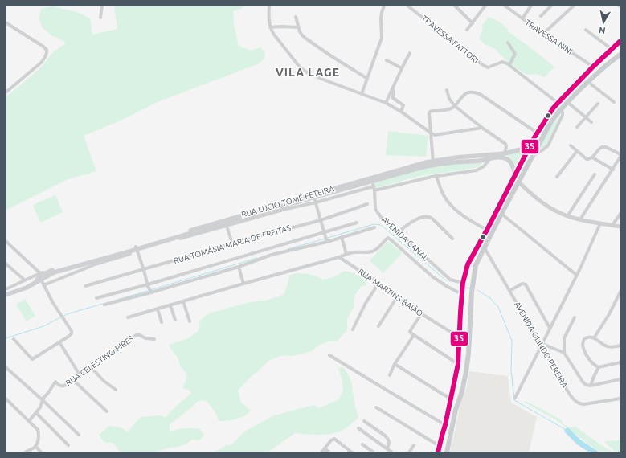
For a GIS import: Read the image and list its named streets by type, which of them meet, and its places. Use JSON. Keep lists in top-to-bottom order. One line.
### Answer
{"streets":{"main road":["RUA LÚCIO TOMÉ FETEIRA"],"street":["TRAVESSA NINI","TRAVESSA FATTORI","AVENIDA CANAL","RUA TOMÁSIA MARIA DE FREITAS","RUA MARTINS BAIÃO","AVENIDA OLINDO PEREIRA","RUA CELESTINO PIRES"]},"crossings":[["RUA LÚCIO TOMÉ FETEIRA","AVENIDA CANAL"]],"districts":["VILA LAGE"],"lines":["transit line 35"],"north":"bottom"}
